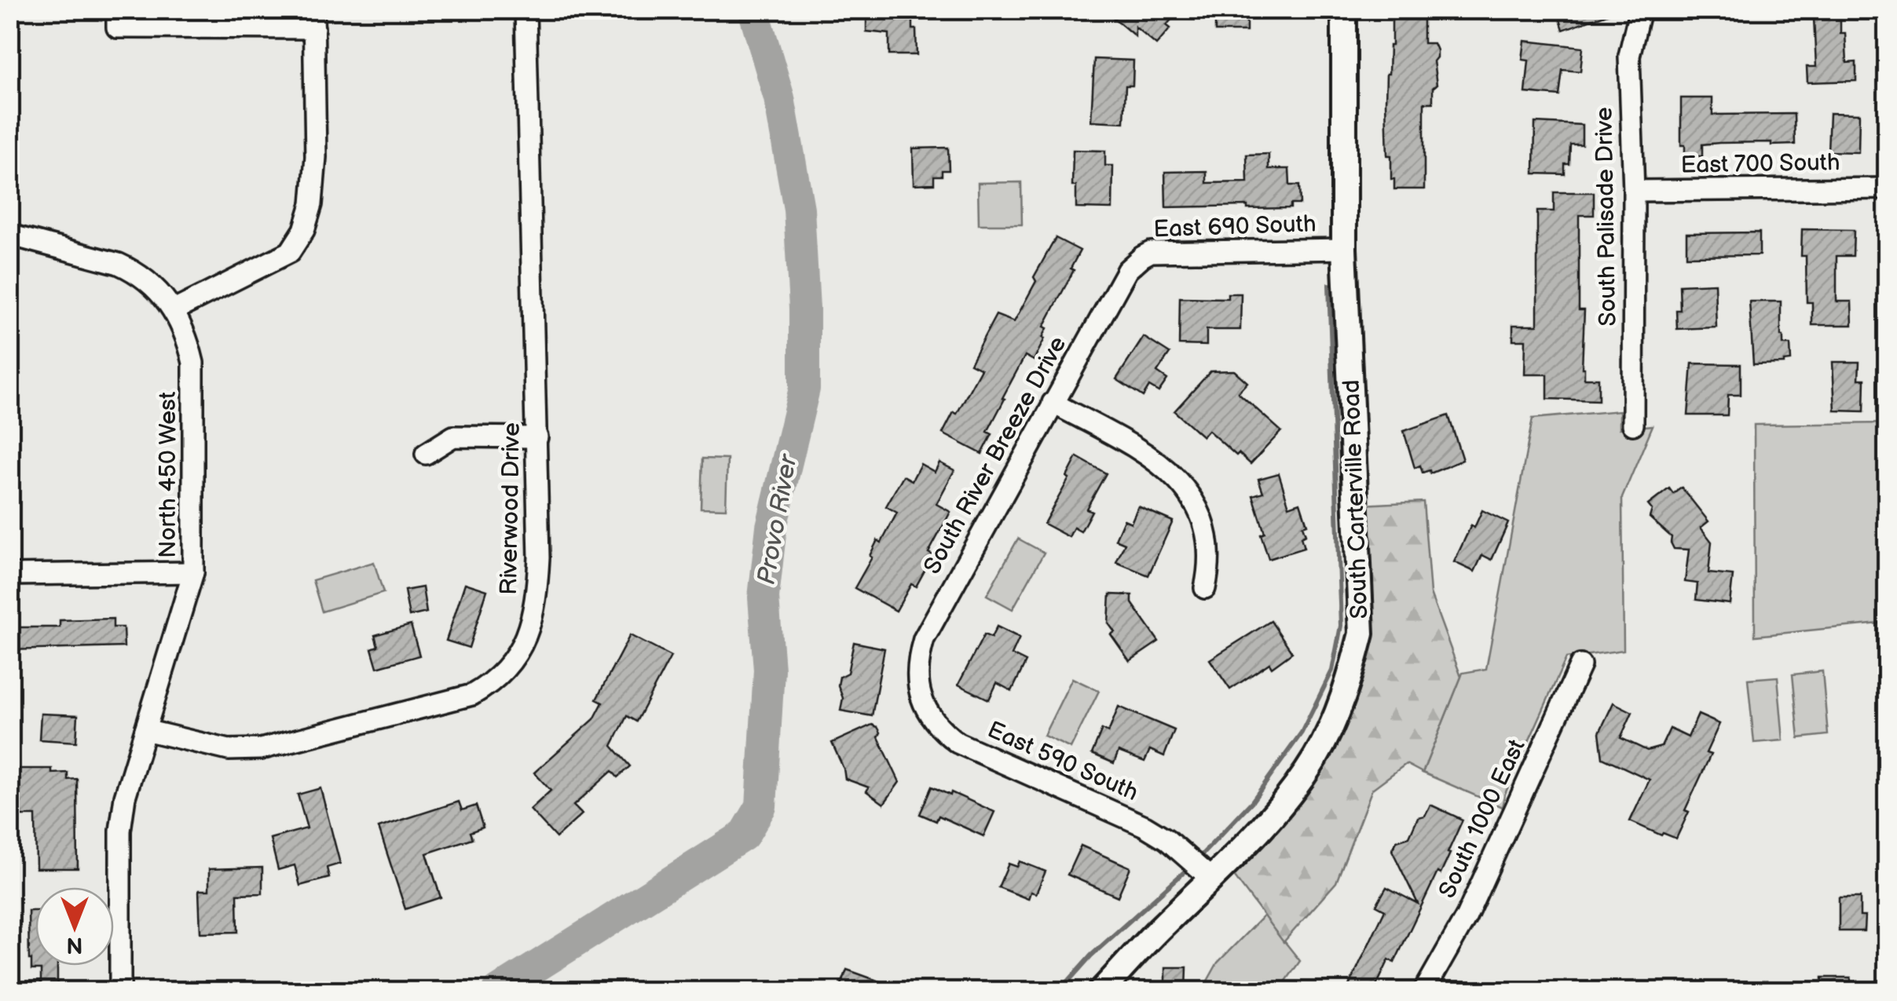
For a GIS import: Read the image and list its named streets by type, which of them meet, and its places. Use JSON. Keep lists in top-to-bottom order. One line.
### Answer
{"streets":{"street":["East 700 South","South Palisade Drive","East 690 South","South River Breeze Drive","North 450 West","South Carterville Road","Riverwood Drive","East 590 South","South 1000 East"]},"crossings":[["East 700 South","South Palisade Drive"],["East 690 South","South River Breeze Drive"],["East 690 South","South Carterville Road"],["South River Breeze Drive","East 590 South"],["North 450 West","Riverwood Drive"],["South Carterville Road","East 590 South"]],"water":["Provo River"],"north":"bottom"}
